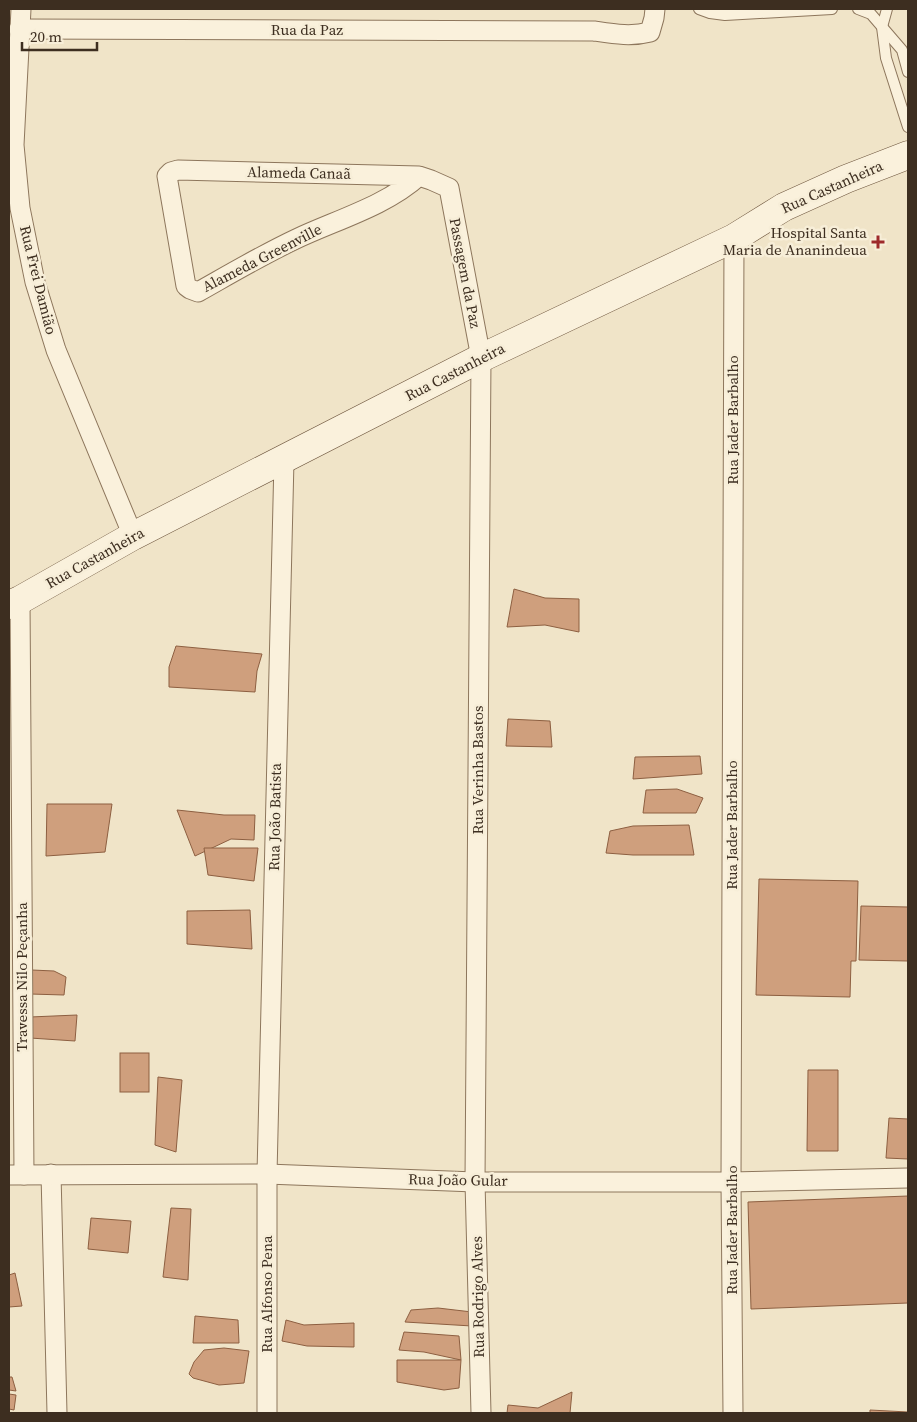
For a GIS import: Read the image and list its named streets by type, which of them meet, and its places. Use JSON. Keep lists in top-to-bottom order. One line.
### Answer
{"streets":{"street":["Rua da Paz","Alameda Canaã","Rua Castanheira","Alameda Greenville","Passagem da Paz","Rua Frei Damião","Rua Jader Barbalho","Rua Verinha Bastos","Rua João Batista","Travessa Nilo Peçanha","Rua João Gular","Rua Alfonso Pena","Rua Rodrigo Alves"]},"crossings":[["Rua da Paz","Rua Frei Damião"],["Alameda Canaã","Alameda Greenville"],["Alameda Canaã","Passagem da Paz"],["Rua Castanheira","Passagem da Paz"],["Rua Castanheira","Rua Frei Damião"],["Rua Castanheira","Rua Jader Barbalho"],["Rua Castanheira","Rua Verinha Bastos"],["Rua Castanheira","Rua João Batista"],["Rua Castanheira","Travessa Nilo Peçanha"],["Alameda Greenville","Passagem da Paz"],["Passagem da Paz","Rua Verinha Bastos"],["Rua Jader Barbalho","Rua João Gular"],["Rua Verinha Bastos","Rua João Gular"],["Rua Verinha Bastos","Rua Rodrigo Alves"],["Rua João Batista","Rua João Gular"],["Rua João Batista","Rua Alfonso Pena"],["Travessa Nilo Peçanha","Rua João Gular"],["Rua João Gular","Rua Alfonso Pena"],["Rua João Gular","Rua Rodrigo Alves"]],"places":{"health":["Hospital Santa Maria de Ananindeua"]},"scale_bar":"20 m"}
